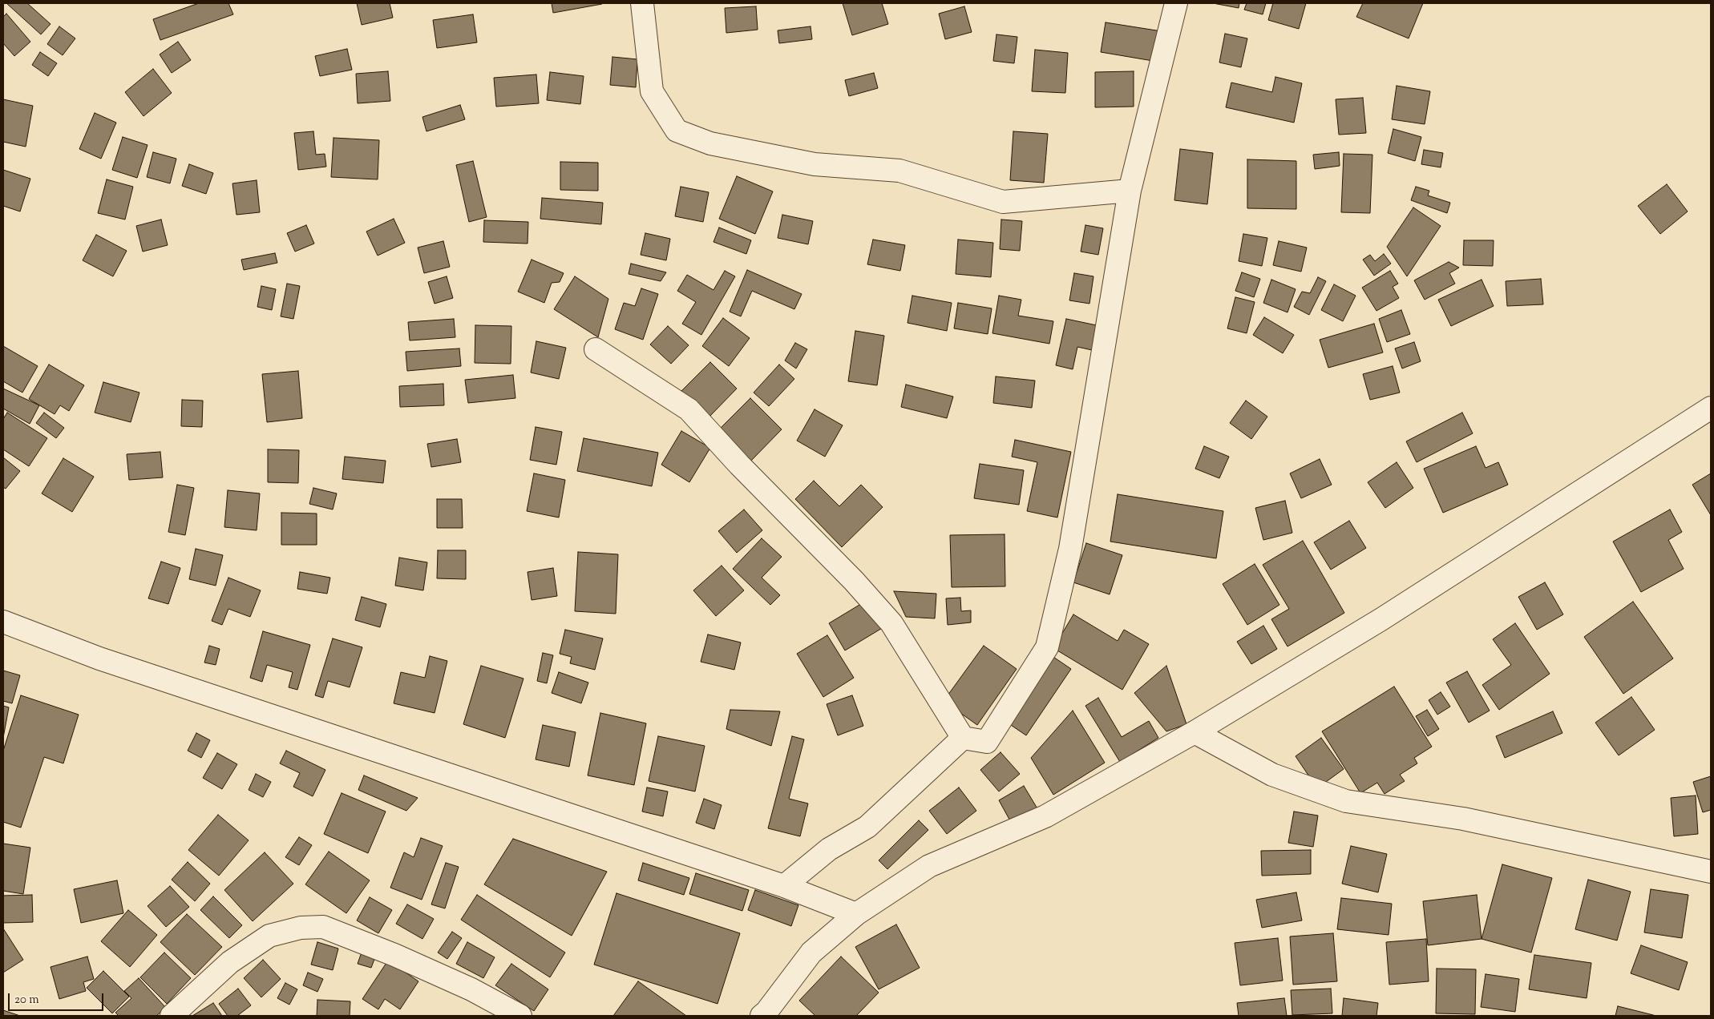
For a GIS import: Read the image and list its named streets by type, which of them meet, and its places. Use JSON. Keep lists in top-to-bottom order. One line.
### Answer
{"scale_bar":"20 m"}
